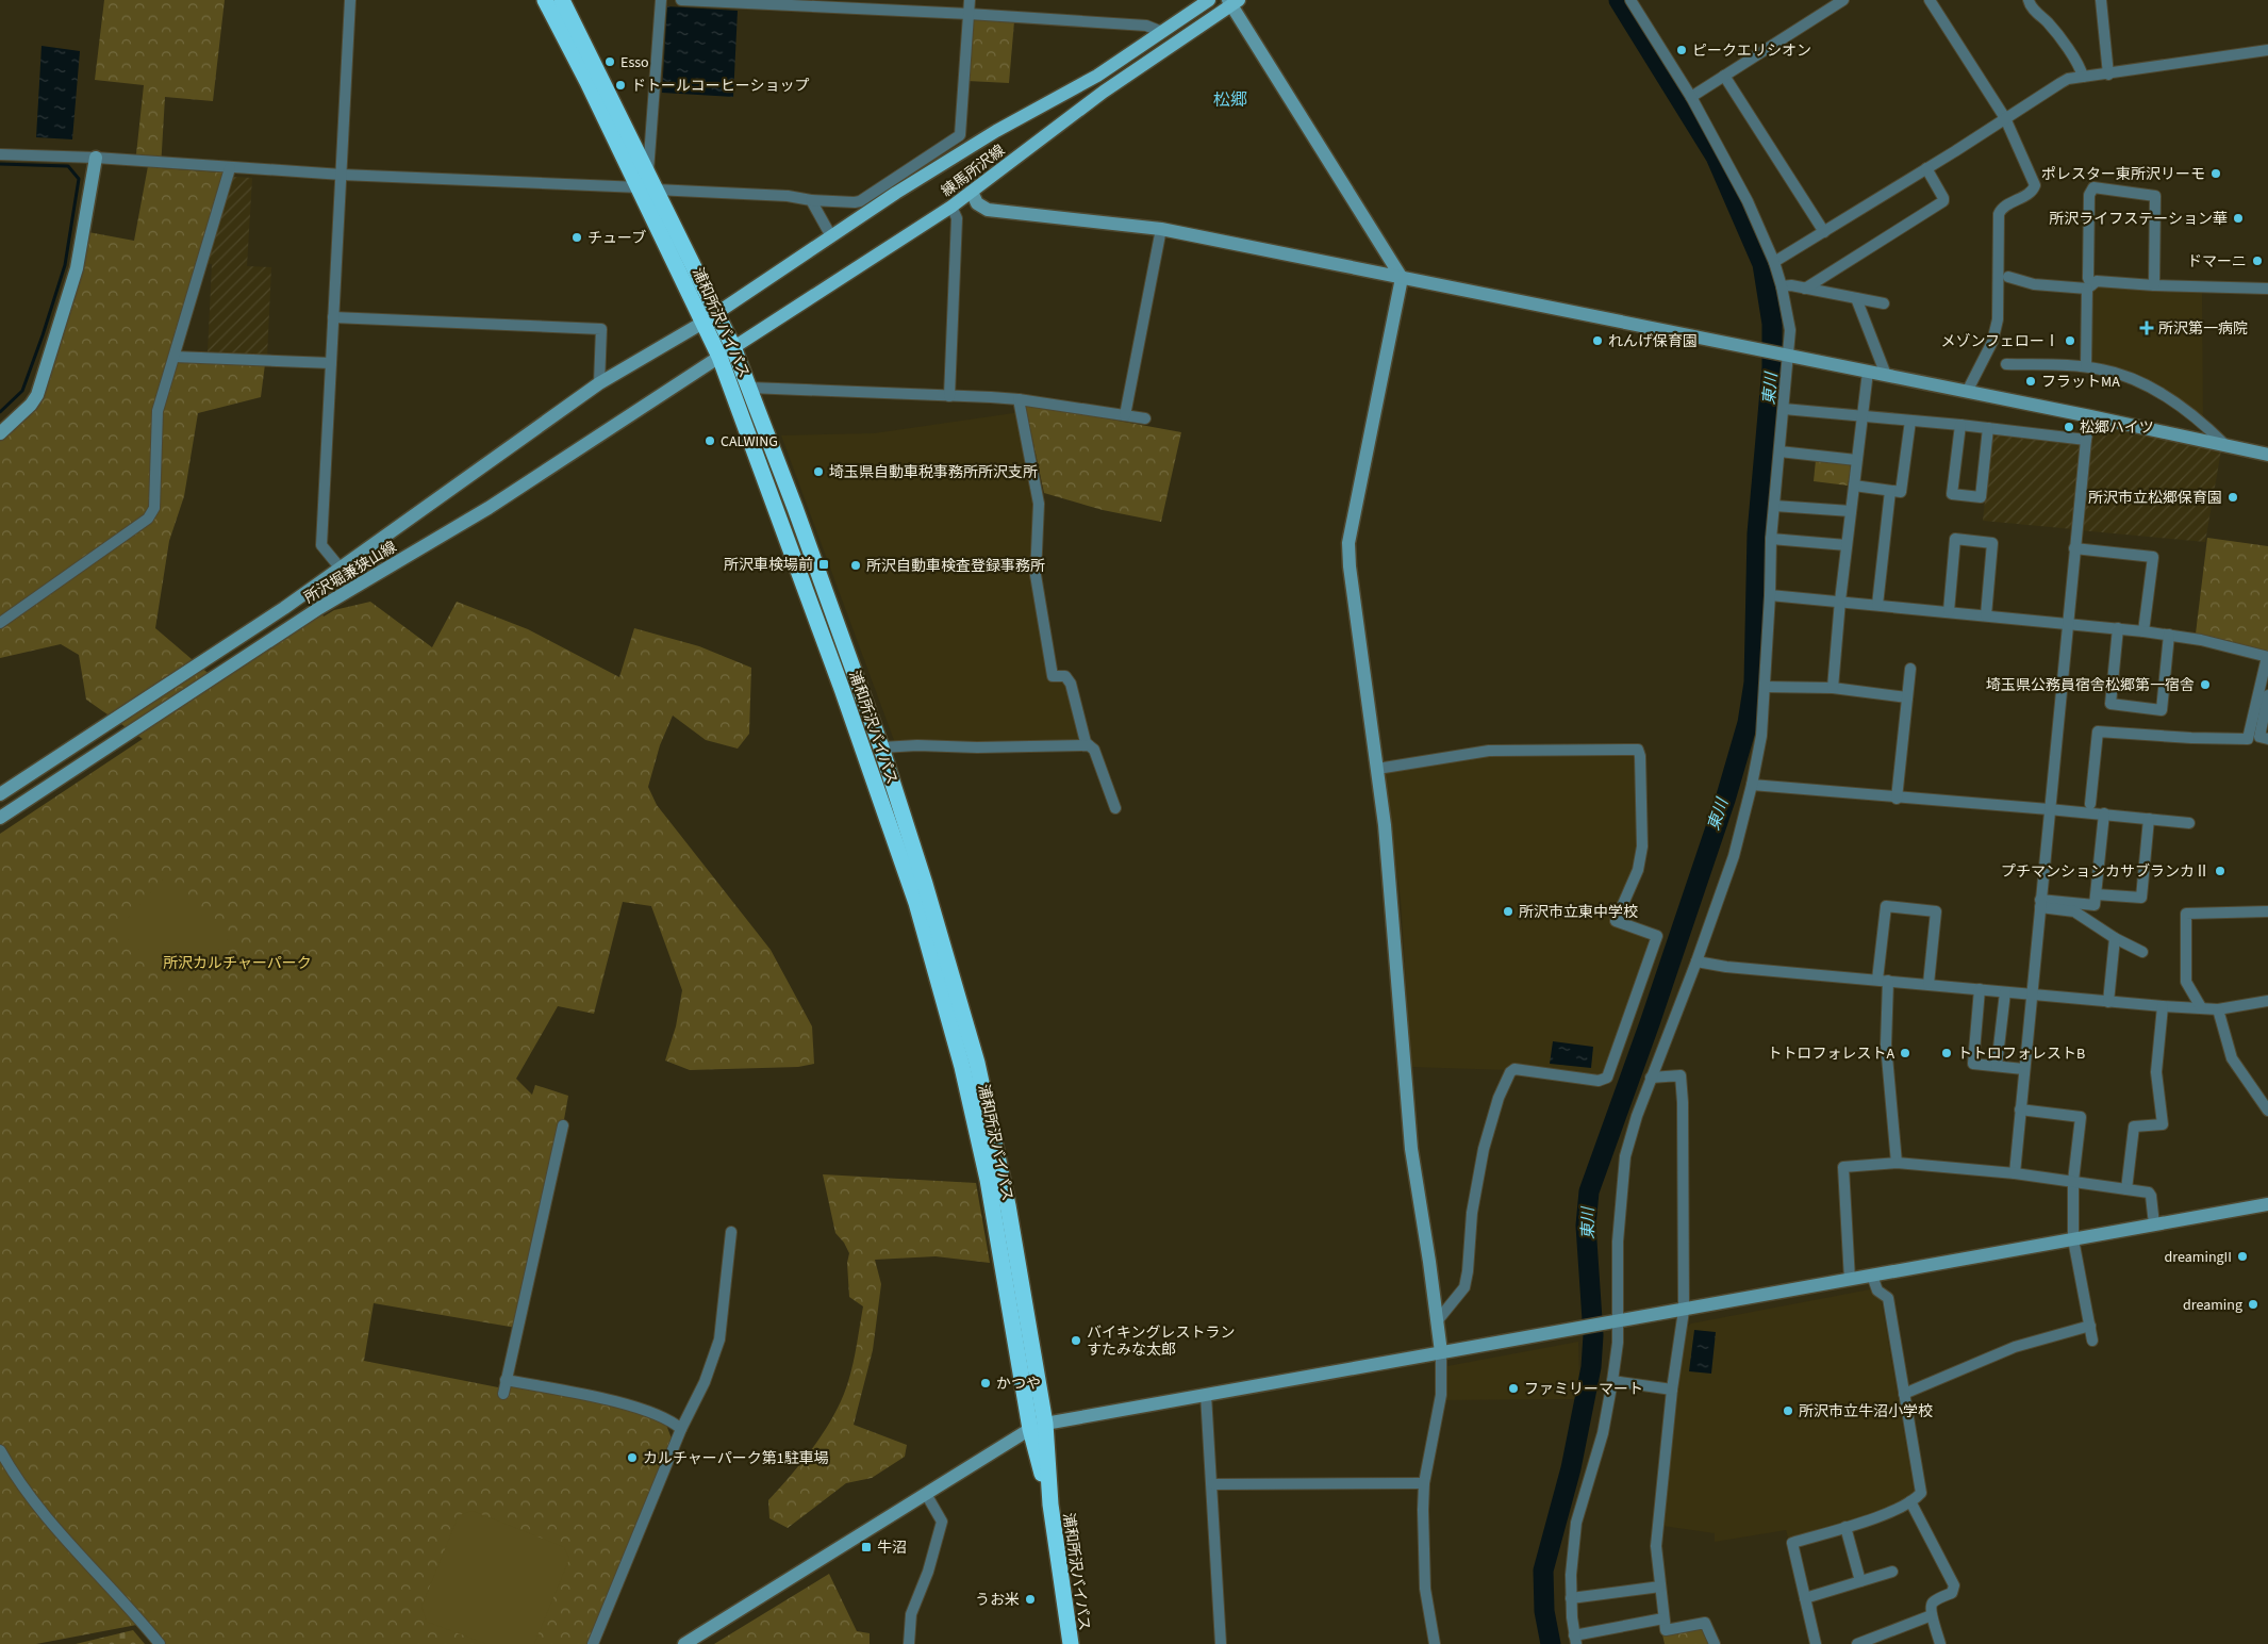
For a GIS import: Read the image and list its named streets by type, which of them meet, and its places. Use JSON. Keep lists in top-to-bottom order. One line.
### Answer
{"streets":{"highway":["浦和所沢バイパス"],"main road":["練馬所沢線"],"street":["所沢堀兼狭山線"]},"crossings":[["練馬所沢線","浦和所沢バイパス"],["練馬所沢線","所沢堀兼狭山線"],["浦和所沢バイパス","所沢堀兼狭山線"]],"districts":["松郷"],"water":["東川"],"parks":["所沢カルチャーパーク"],"places":{"other":["ピークエリシオン","Esso","ドトールコーヒーショップ","ポレスター東所沢リーモ","所沢ライフステーション華","チューブ","ドマーニ","れんげ保育園","メゾンフェローⅠ","フラットMA","松郷ハイツ","CALWING","埼玉県自動車税事務所所沢支所","所沢市立松郷保育園","所沢自動車検査登録事務所","埼玉県公務員宿舎松郷第一宿舎","プチマンションカサブランカⅡ","所沢市立東中学校","トトロフォレストA","トトロフォレストB","dreamingII","dreaming","バイキングレストラン すたみな太郎","かつや","ファミリーマート","所沢市立牛沼小学校","カルチャーパーク第1駐車場","うお米"],"health":["所沢第一病院"],"transit":["所沢車検場前","牛沼"]}}
